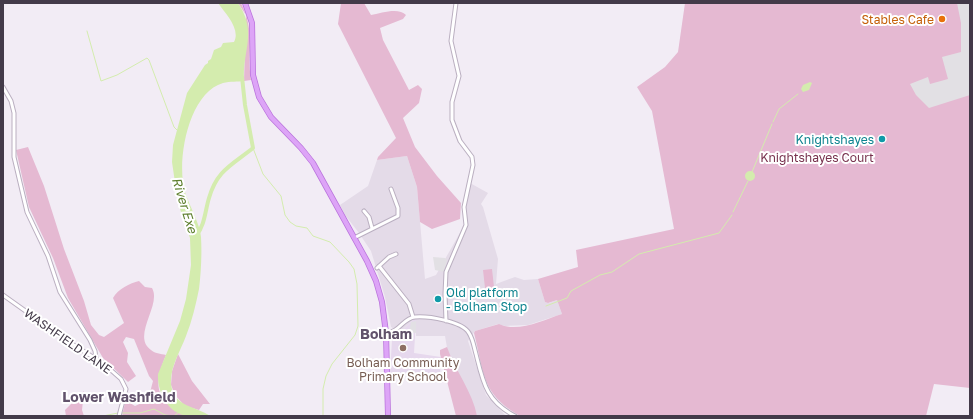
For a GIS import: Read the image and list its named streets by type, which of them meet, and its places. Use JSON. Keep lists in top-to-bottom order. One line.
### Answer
{"streets":{"street":["WASHFIELD LANE"]},"districts":["Bolham","Lower Washfield"],"water":["River Exe"],"parks":["Knightshayes Court"],"places":["Stables Cafe","Knightshayes","Old platform - Bolham Stop","Bolham Community Primary School"]}
